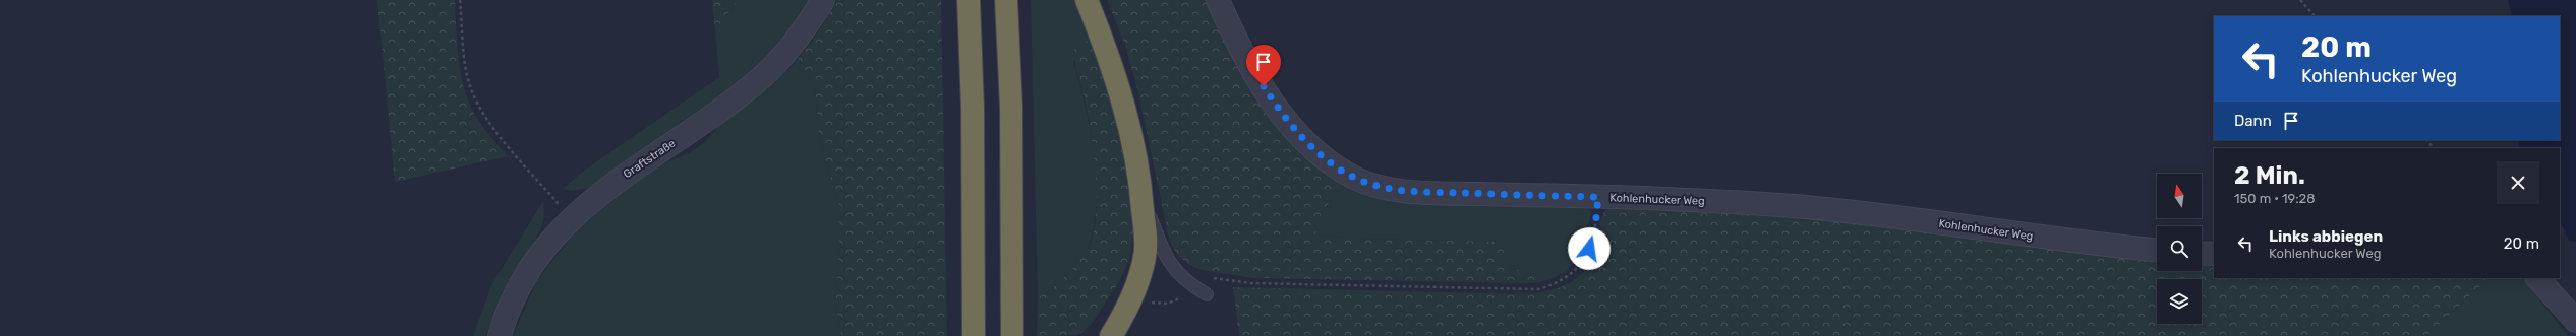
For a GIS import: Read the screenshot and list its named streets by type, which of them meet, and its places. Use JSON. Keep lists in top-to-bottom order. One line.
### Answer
{"streets":{"street":["Graftstraße","Kohlenhucker Weg"]},"north":"top","page":{"turn":["20 m","Kohlenhucker Weg"],"then":"Dann","heading":["2 Min.","150 m · 19:28"],"list":[{"name":"Links abbiegen","note":"Kohlenhucker Weg","value":"20 m"}]}}
